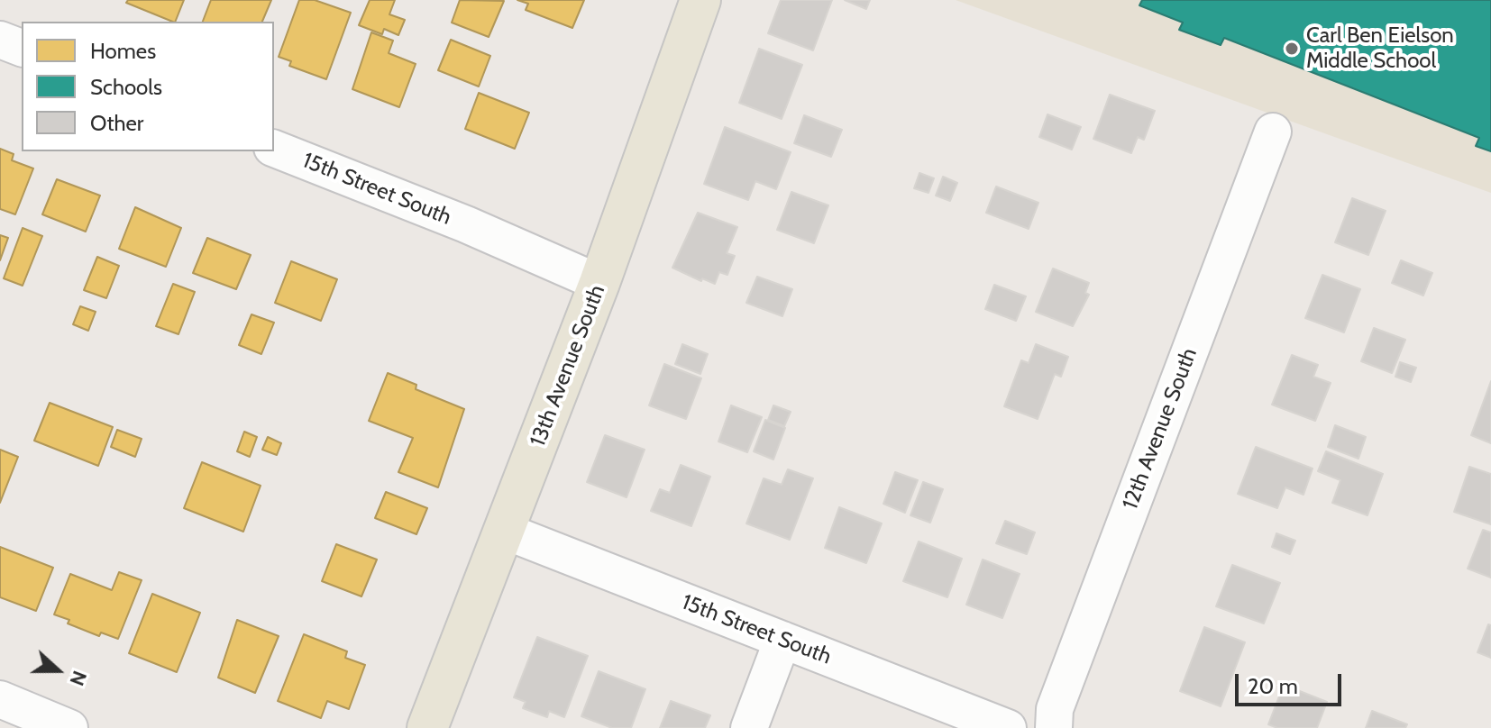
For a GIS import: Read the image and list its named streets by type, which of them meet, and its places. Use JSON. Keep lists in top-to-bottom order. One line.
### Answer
{"streets":{"main road":["13th Avenue South"],"street":["15th Street South","12th Avenue South"]},"crossings":[["15th Street South","13th Avenue South"]],"places":["Carl Ben Eielson Middle School"],"legend":["Homes","Schools","Other"],"scale_bar":"20 m","north":"right"}
